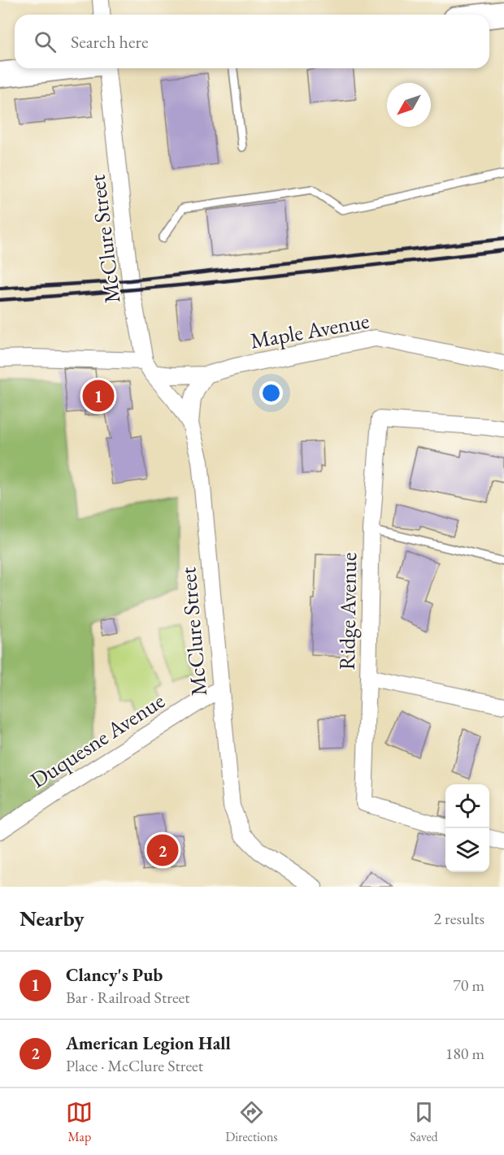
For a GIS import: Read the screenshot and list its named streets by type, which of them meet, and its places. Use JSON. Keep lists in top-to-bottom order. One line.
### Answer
{"streets":{"street":["McClure Street","Maple Avenue","Ridge Avenue","Duquesne Avenue"]},"crossings":[["McClure Street","Maple Avenue"],["McClure Street","Duquesne Avenue"]],"north":"bottom left","page":{"search":"Search here","pins":["1","2"],"heading":["Nearby","2 results"],"list":[{"mark":"1","name":"Clancy's Pub","note":"Bar · Railroad Street","value":"70 m"},{"mark":"2","name":"American Legion Hall","note":"Place · McClure Street","value":"180 m"}],"nav":["Map","Directions","Saved"]}}
